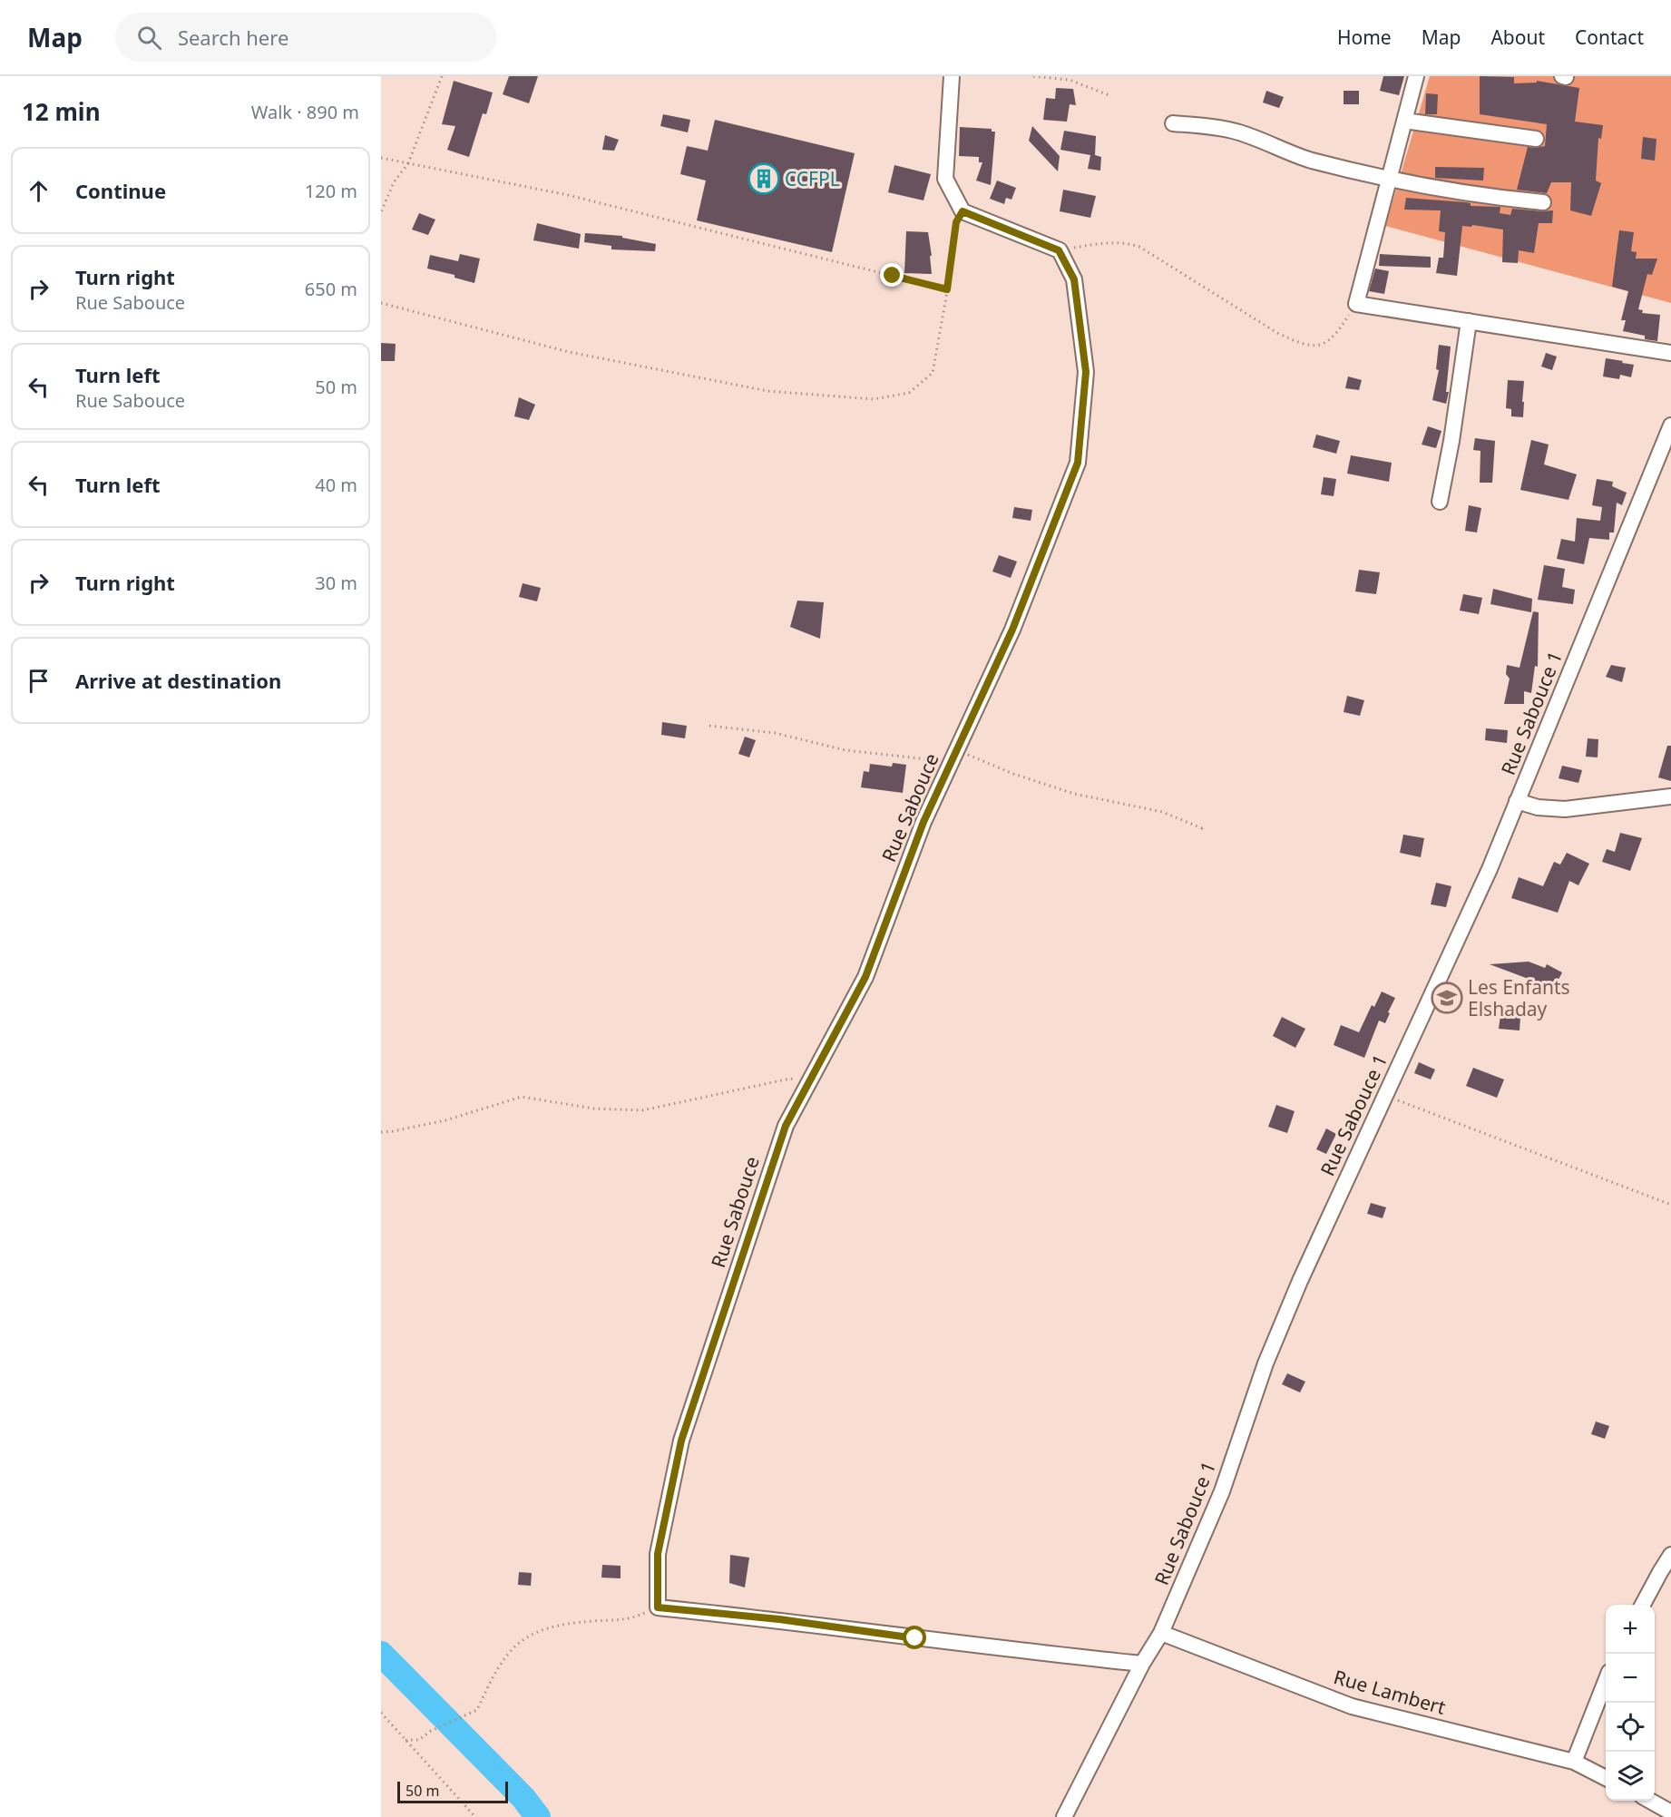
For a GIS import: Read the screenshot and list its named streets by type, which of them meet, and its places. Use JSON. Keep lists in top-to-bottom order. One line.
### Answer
{"streets":{"street":["Rue Sabouce 1","Rue Sabouce","Rue Lambert"]},"crossings":[["Rue Sabouce 1","Rue Lambert"]],"places":{"building":["CCFPL"],"school or university":["Les Enfants Elshaday"]},"scale_bar":"50 m","page":{"header":"Map","search":"Search here","nav":["Home","Map","About","Contact"],"heading":["12 min","Walk · 890 m"],"list":[["Continue","120 m"],["Turn right","Rue Sabouce","650 m"],["Turn left","Rue Sabouce","50 m"],["Turn left","40 m"],["Turn right","30 m"],"Arrive at destination"],"map_buttons":["+","−"],"scale":"50 m"}}
